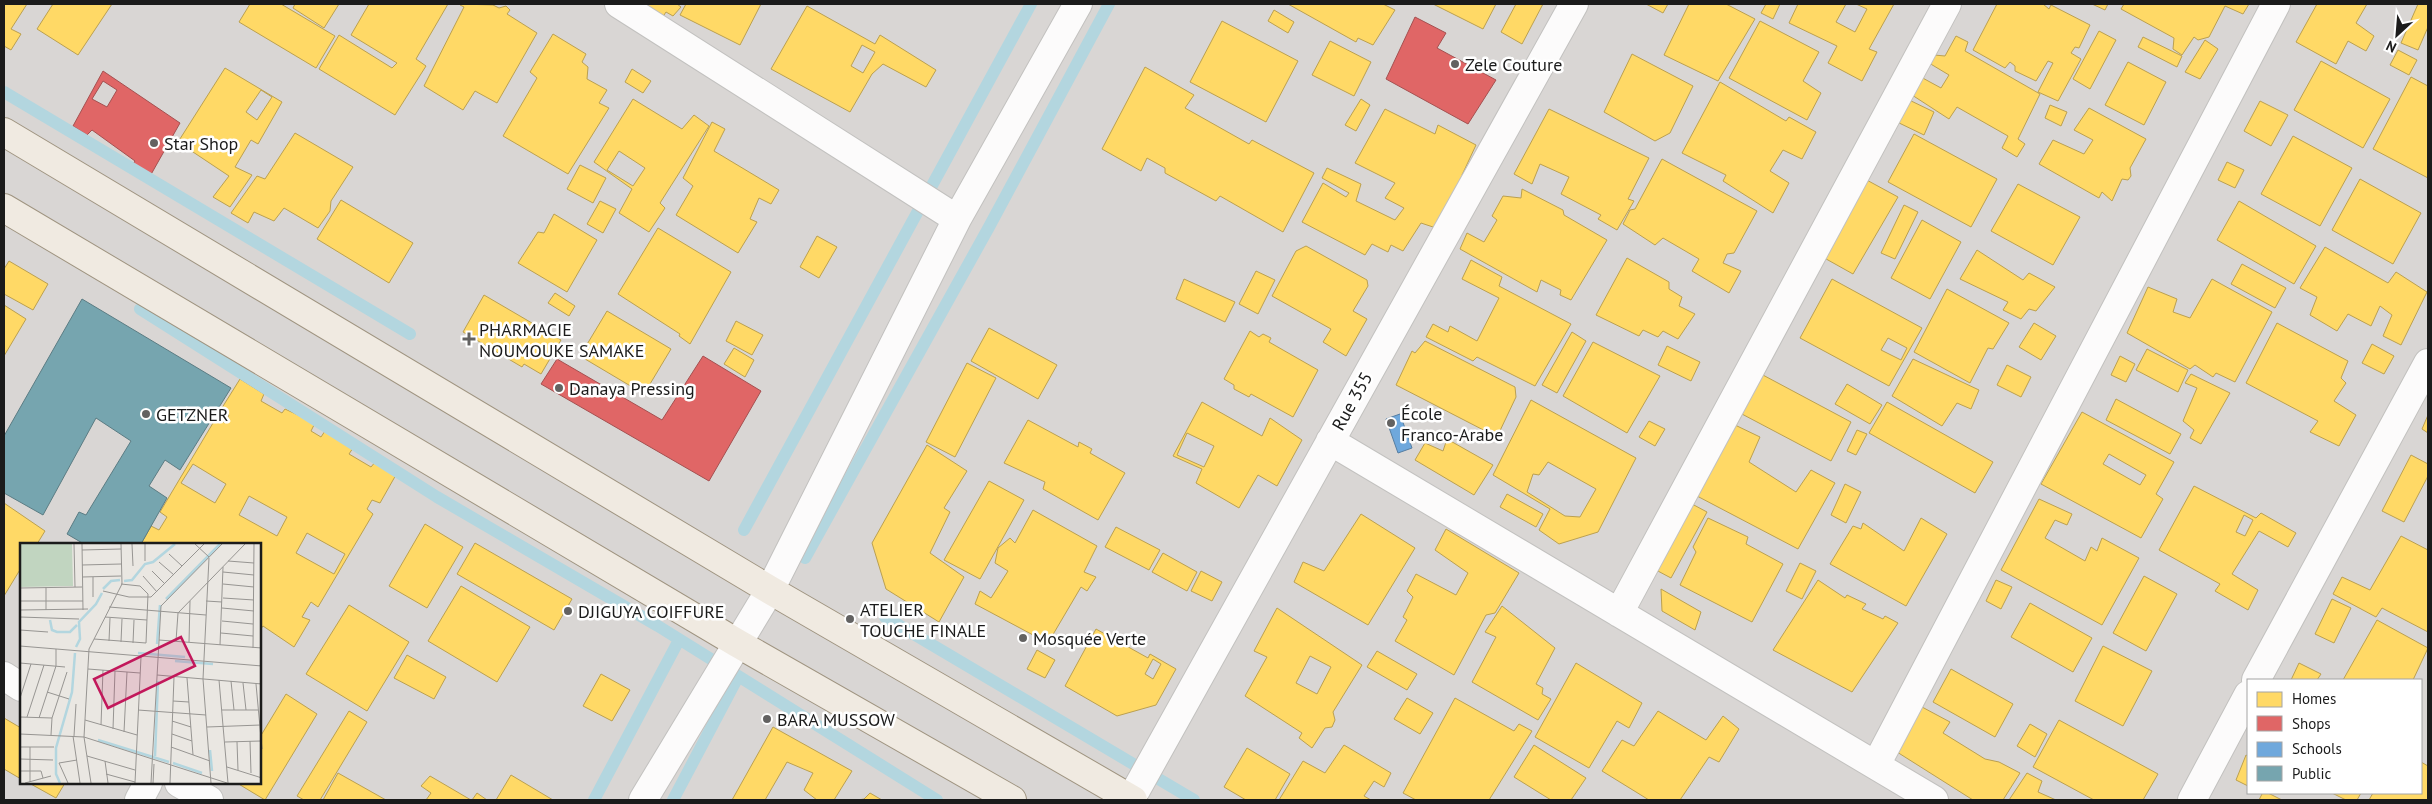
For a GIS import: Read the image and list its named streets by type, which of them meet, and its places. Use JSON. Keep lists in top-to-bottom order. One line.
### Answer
{"streets":{"street":["Rue 355"]},"places":{"other":["Zele Couture","Star Shop","Danaya Pressing","GETZNER","École Franco-Arabe","DJIGUYA COIFFURE","ATELIER TOUCHE FINALE","Mosquée Verte","BARA MUSSOW"],"health":["PHARMACIE NOUMOUKE SAMAKE"]},"legend":["Homes","Shops","Schools","Public"],"north":"bottom left"}
